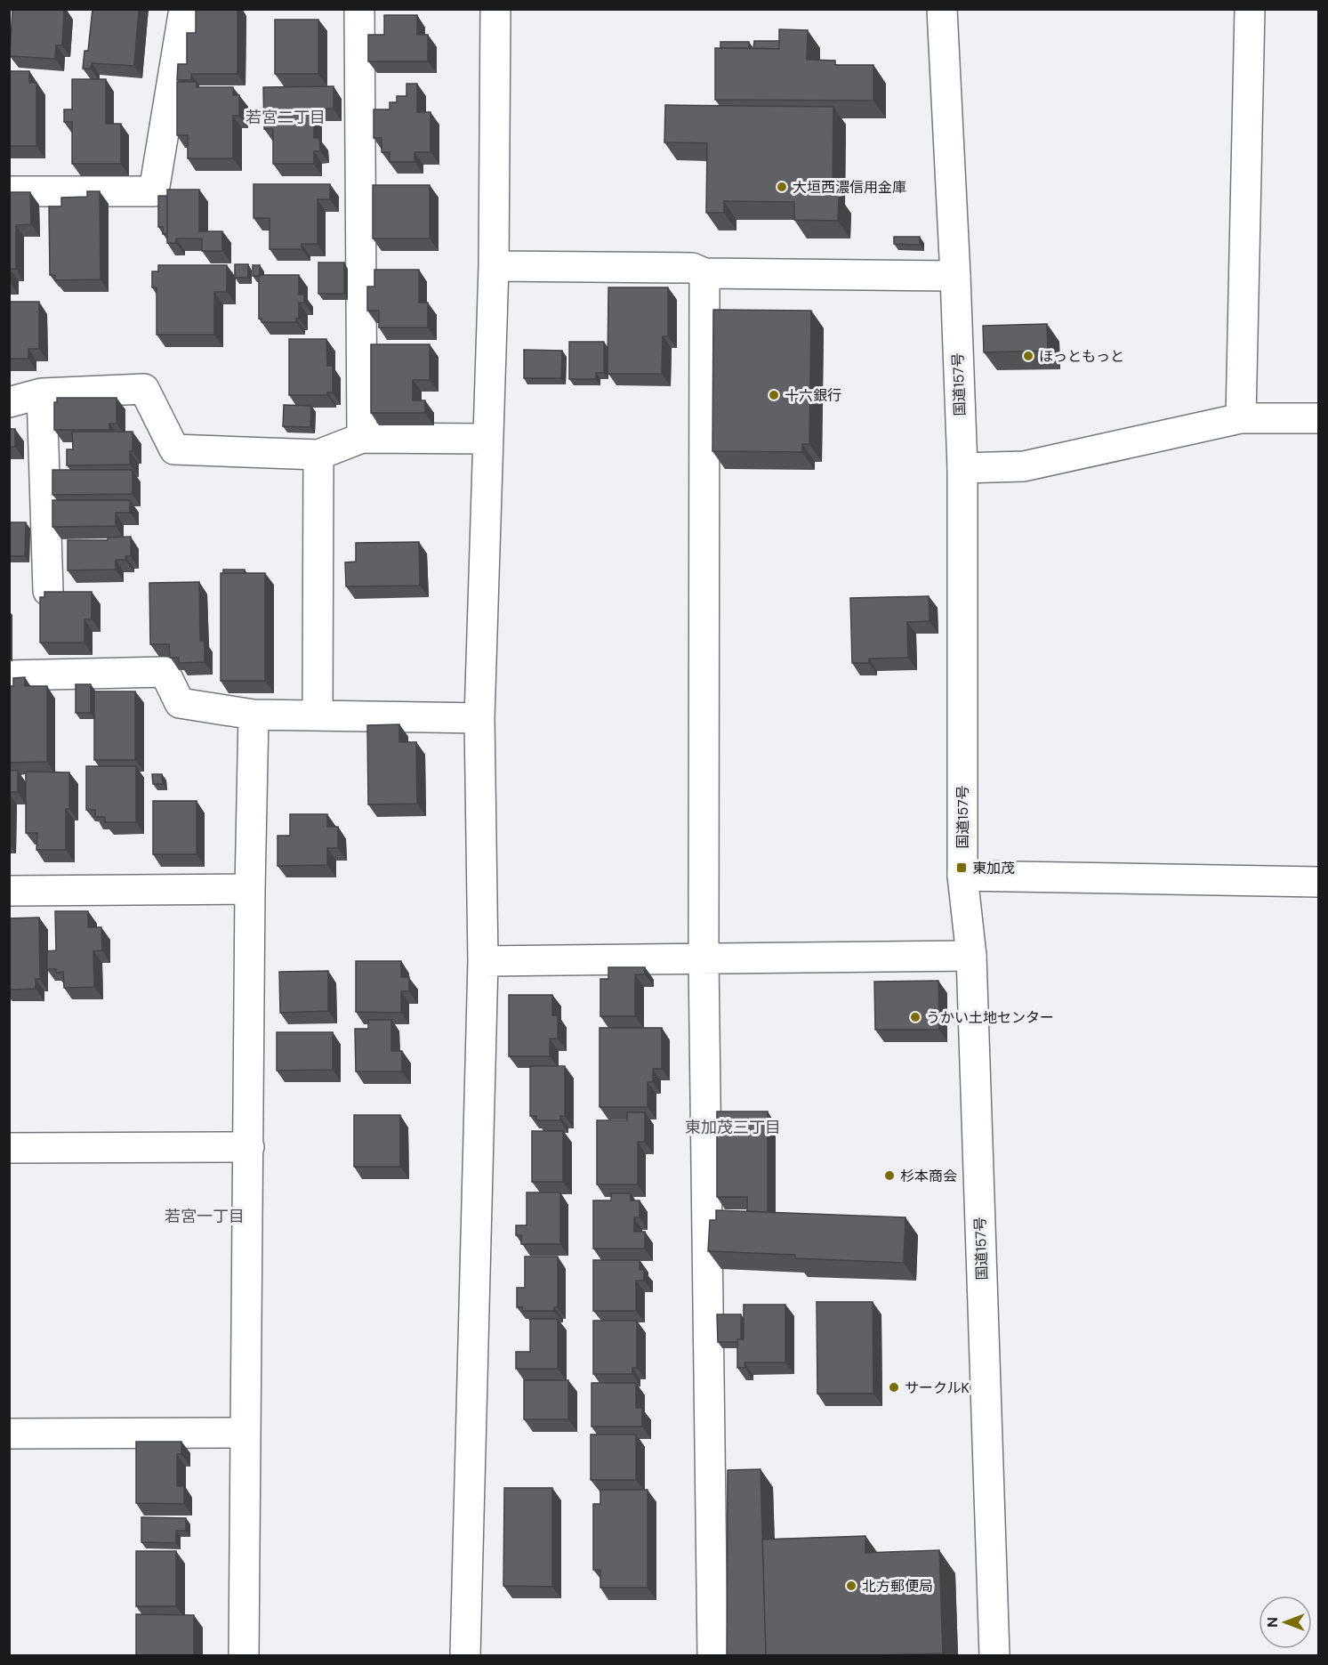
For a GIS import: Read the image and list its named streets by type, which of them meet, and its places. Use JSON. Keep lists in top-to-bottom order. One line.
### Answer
{"streets":{"main road":["国道157号"]},"districts":["若宮二丁目","東加茂三丁目","若宮一丁目"],"places":{"other":["大垣西濃信用金庫","ほっともっと","十六銀行","うかい土地センター","杉本商会","サークルK","北方郵便局"],"transit":["東加茂"]},"north":"left"}
